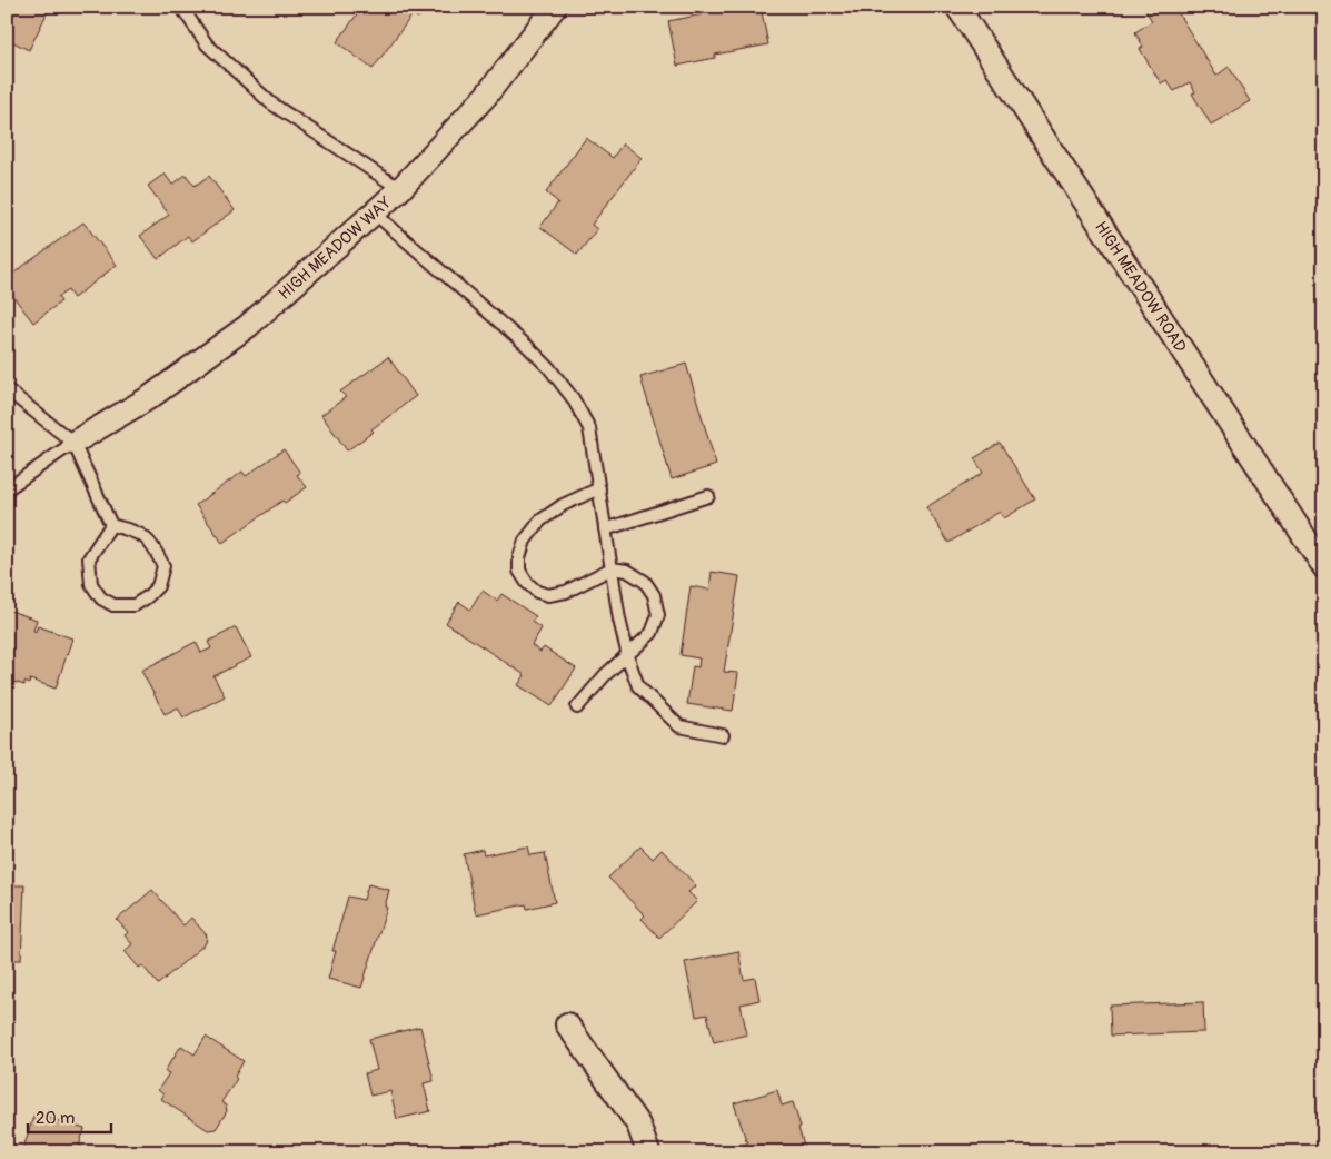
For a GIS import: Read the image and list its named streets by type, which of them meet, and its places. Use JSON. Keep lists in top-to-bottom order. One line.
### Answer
{"streets":{"street":["HIGH MEADOW WAY","HIGH MEADOW ROAD"]},"scale_bar":"20 m"}
